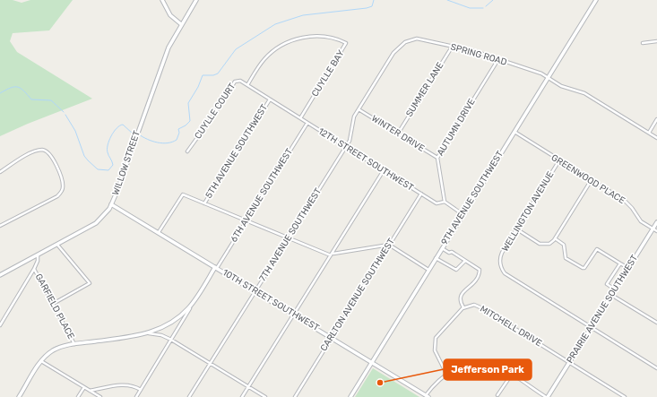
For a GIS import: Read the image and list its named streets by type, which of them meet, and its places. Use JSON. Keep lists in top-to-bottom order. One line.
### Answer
{"streets":{"street":["SPRING ROAD","CUYLLE BAY","SUMMER LANE","CUYLLE COURT","AUTUMN DRIVE","WINTER DRIVE","5TH AVENUE SOUTHWEST","12TH STREET SOUTHWEST","WILLOW STREET","GREENWOOD PLACE","6TH AVENUE SOUTHWEST","9TH AVENUE SOUTHWEST","WELLINGTON AVENUE","7TH AVENUE SOUTHWEST","CARLTON AVENUE SOUTHWEST","10TH STREET SOUTHWEST","GARFIELD PLACE","PRAIRIE AVENUE SOUTHWEST","MITCHELL DRIVE"]},"crossings":[["SPRING ROAD","SUMMER LANE"],["SPRING ROAD","AUTUMN DRIVE"],["SPRING ROAD","WINTER DRIVE"],["SPRING ROAD","12TH STREET SOUTHWEST"],["SPRING ROAD","9TH AVENUE SOUTHWEST"],["SPRING ROAD","7TH AVENUE SOUTHWEST"],["CUYLLE BAY","CUYLLE COURT"],["CUYLLE BAY","12TH STREET SOUTHWEST"],["SUMMER LANE","WINTER DRIVE"],["AUTUMN DRIVE","WINTER DRIVE"],["AUTUMN DRIVE","12TH STREET SOUTHWEST"],["5TH AVENUE SOUTHWEST","12TH STREET SOUTHWEST"],["12TH STREET SOUTHWEST","6TH AVENUE SOUTHWEST"],["12TH STREET SOUTHWEST","9TH AVENUE SOUTHWEST"],["12TH STREET SOUTHWEST","7TH AVENUE SOUTHWEST"],["12TH STREET SOUTHWEST","CARLTON AVENUE SOUTHWEST"],["WILLOW STREET","10TH STREET SOUTHWEST"],["GREENWOOD PLACE","9TH AVENUE SOUTHWEST"],["GREENWOOD PLACE","WELLINGTON AVENUE"],["GREENWOOD PLACE","PRAIRIE AVENUE SOUTHWEST"],["6TH AVENUE SOUTHWEST","10TH STREET SOUTHWEST"],["9TH AVENUE SOUTHWEST","10TH STREET SOUTHWEST"],["WELLINGTON AVENUE","PRAIRIE AVENUE SOUTHWEST"],["7TH AVENUE SOUTHWEST","10TH STREET SOUTHWEST"],["CARLTON AVENUE SOUTHWEST","10TH STREET SOUTHWEST"],["PRAIRIE AVENUE SOUTHWEST","MITCHELL DRIVE"]],"places":["Jefferson Park"]}
